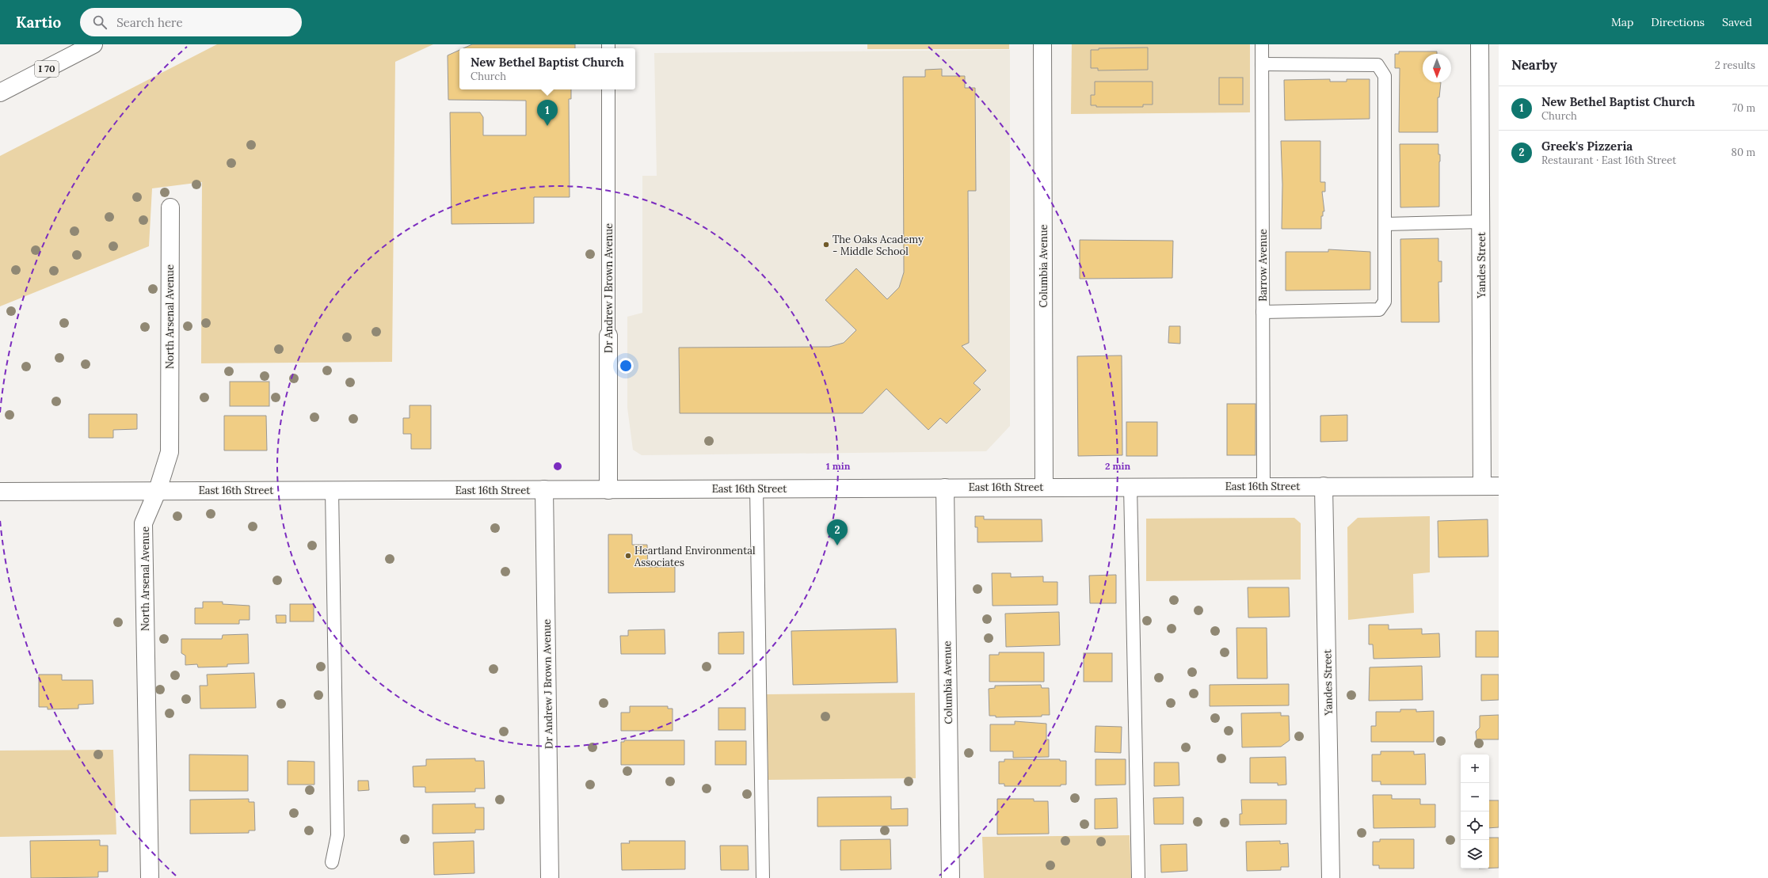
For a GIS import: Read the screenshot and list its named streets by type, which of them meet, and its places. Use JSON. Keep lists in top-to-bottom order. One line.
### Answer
{"streets":{"main road":["I 70","Yandes Street","Columbia Avenue","Dr Andrew J Brown Avenue","North Arsenal Avenue","East 16th Street"],"lane":["Barrow Avenue"]},"crossings":[["Barrow Avenue","East 16th Street"],["Yandes Street","East 16th Street"],["Columbia Avenue","East 16th Street"],["Dr Andrew J Brown Avenue","East 16th Street"],["North Arsenal Avenue","East 16th Street"]],"places":["The Oaks Academy - Middle School","Heartland Environmental Associates"],"north":"bottom","page":{"header":"Kartio","search":"Search here","nav":["Map","Directions","Saved"],"heading":["Nearby","2 results"],"popup":["New Bethel Baptist Church","Church"],"list":[{"mark":"1","name":"New Bethel Baptist Church","note":"Church","value":"70 m"},{"mark":"2","name":"Greek's Pizzeria","note":"Restaurant · East 16th Street","value":"80 m"}],"pins":["1","2"],"map_buttons":["+","−"]},"rings":["1 min","2 min"]}
